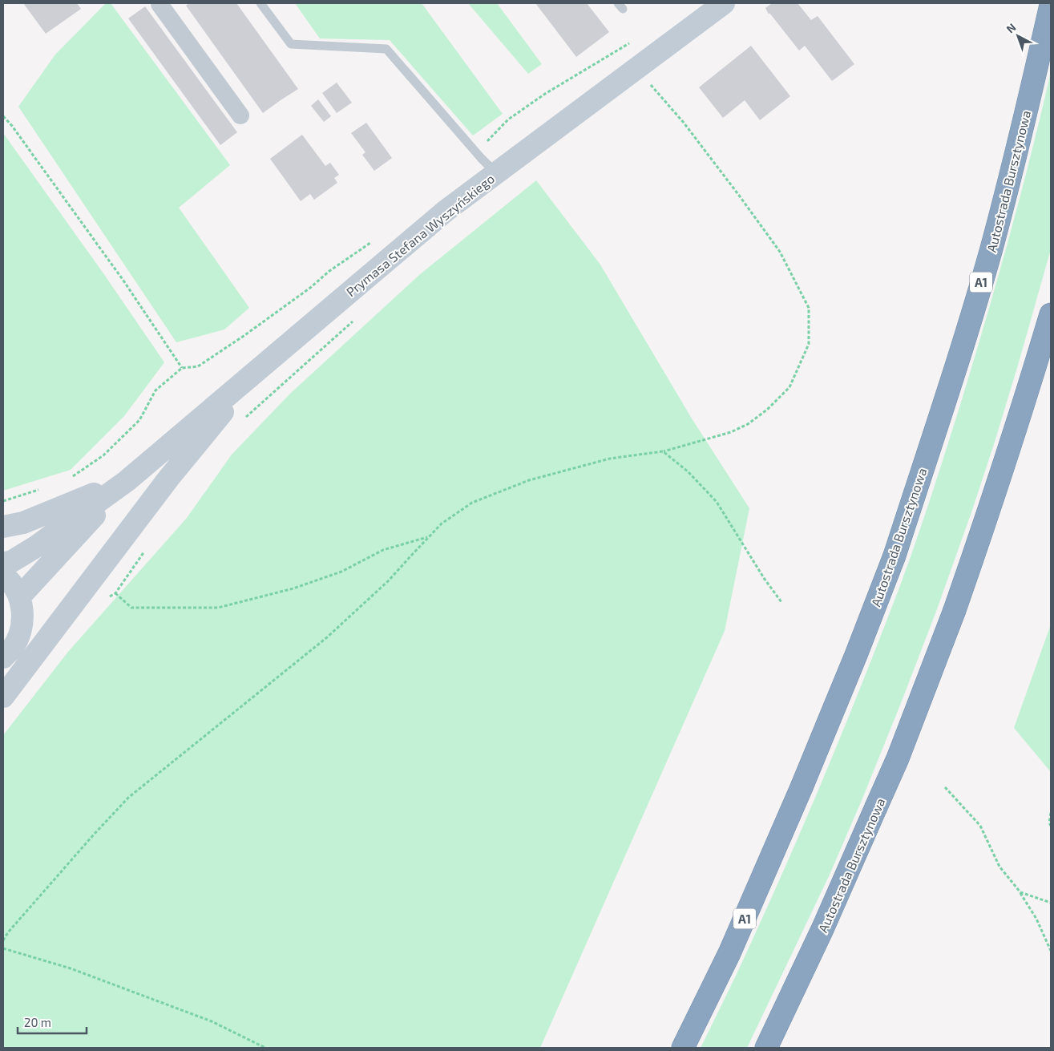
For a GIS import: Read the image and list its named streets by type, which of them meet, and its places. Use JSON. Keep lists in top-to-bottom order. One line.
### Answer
{"streets":{"highway":["Autostrada Bursztynowa","A1"],"street":["Prymasa Stefana Wyszyńskiego"]},"scale_bar":"20 m","north":"top left"}
